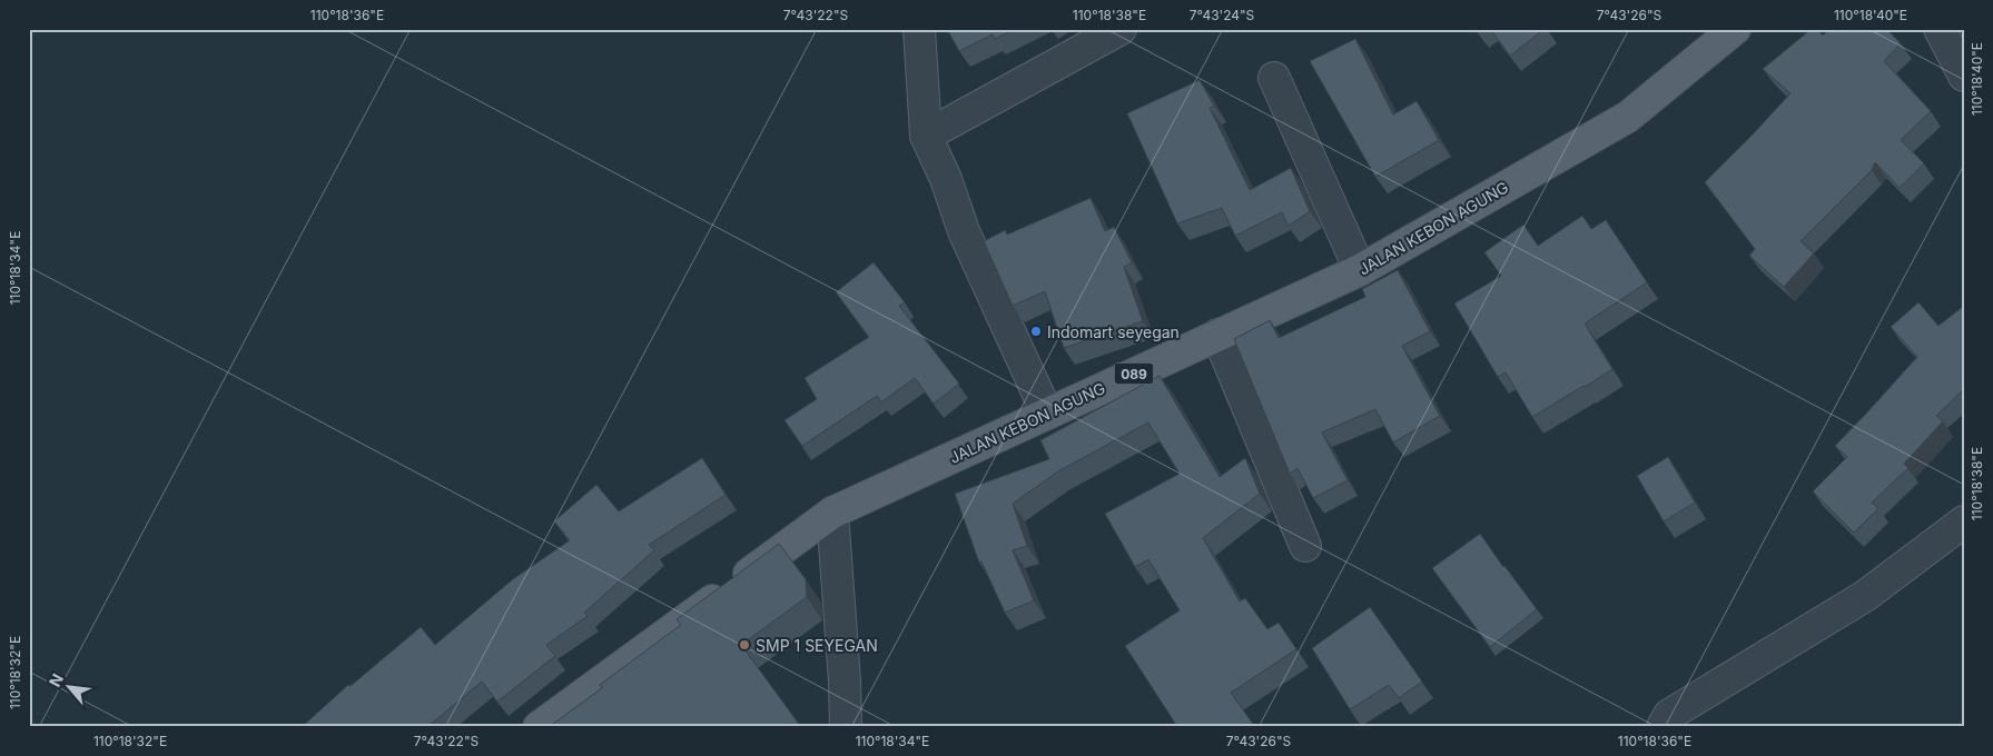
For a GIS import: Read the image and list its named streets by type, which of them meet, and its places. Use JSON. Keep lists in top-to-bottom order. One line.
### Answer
{"streets":{"main road":["JALAN KEBON AGUNG","089"]},"places":["Indomart seyegan","SMP 1 SEYEGAN"],"north":"top left","coordinates":["110°18'36\"E","7°43'22\"S","110°18'38\"E","7°43'24\"S","7°43'26\"S","110°18'40\"E","110°18'34\"E","110°18'32\"E"]}
